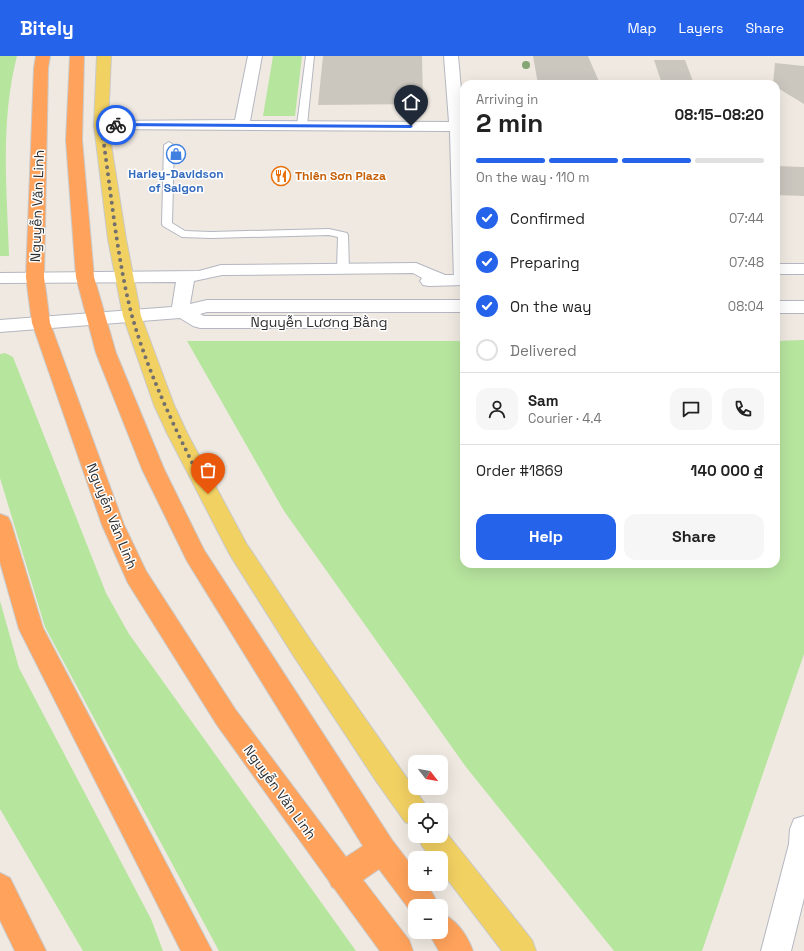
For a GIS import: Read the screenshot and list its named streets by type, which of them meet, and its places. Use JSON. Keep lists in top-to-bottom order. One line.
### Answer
{"streets":{"highway":["Nguyễn Văn Linh"],"main road":["Nguyễn Lương Bằng"]},"places":{"shop":["Harley-Davidson of Saigon"],"restaurant":["Thiên Sơn Plaza"]},"north":"bottom right","page":{"header":"Bitely","nav":["Map","Layers","Share"],"heading":["2 min","Arriving in","08:15–08:20"],"panel":["Sam","Courier · 4.4","Order #1869","140 000 ₫"],"bar":"On the way · 110 m","list":[["Confirmed","07:44"],["Preparing","07:48"],["On the way","08:04"],"Delivered"],"buttons":["Help","Share"],"map_buttons":["+","−"]}}
